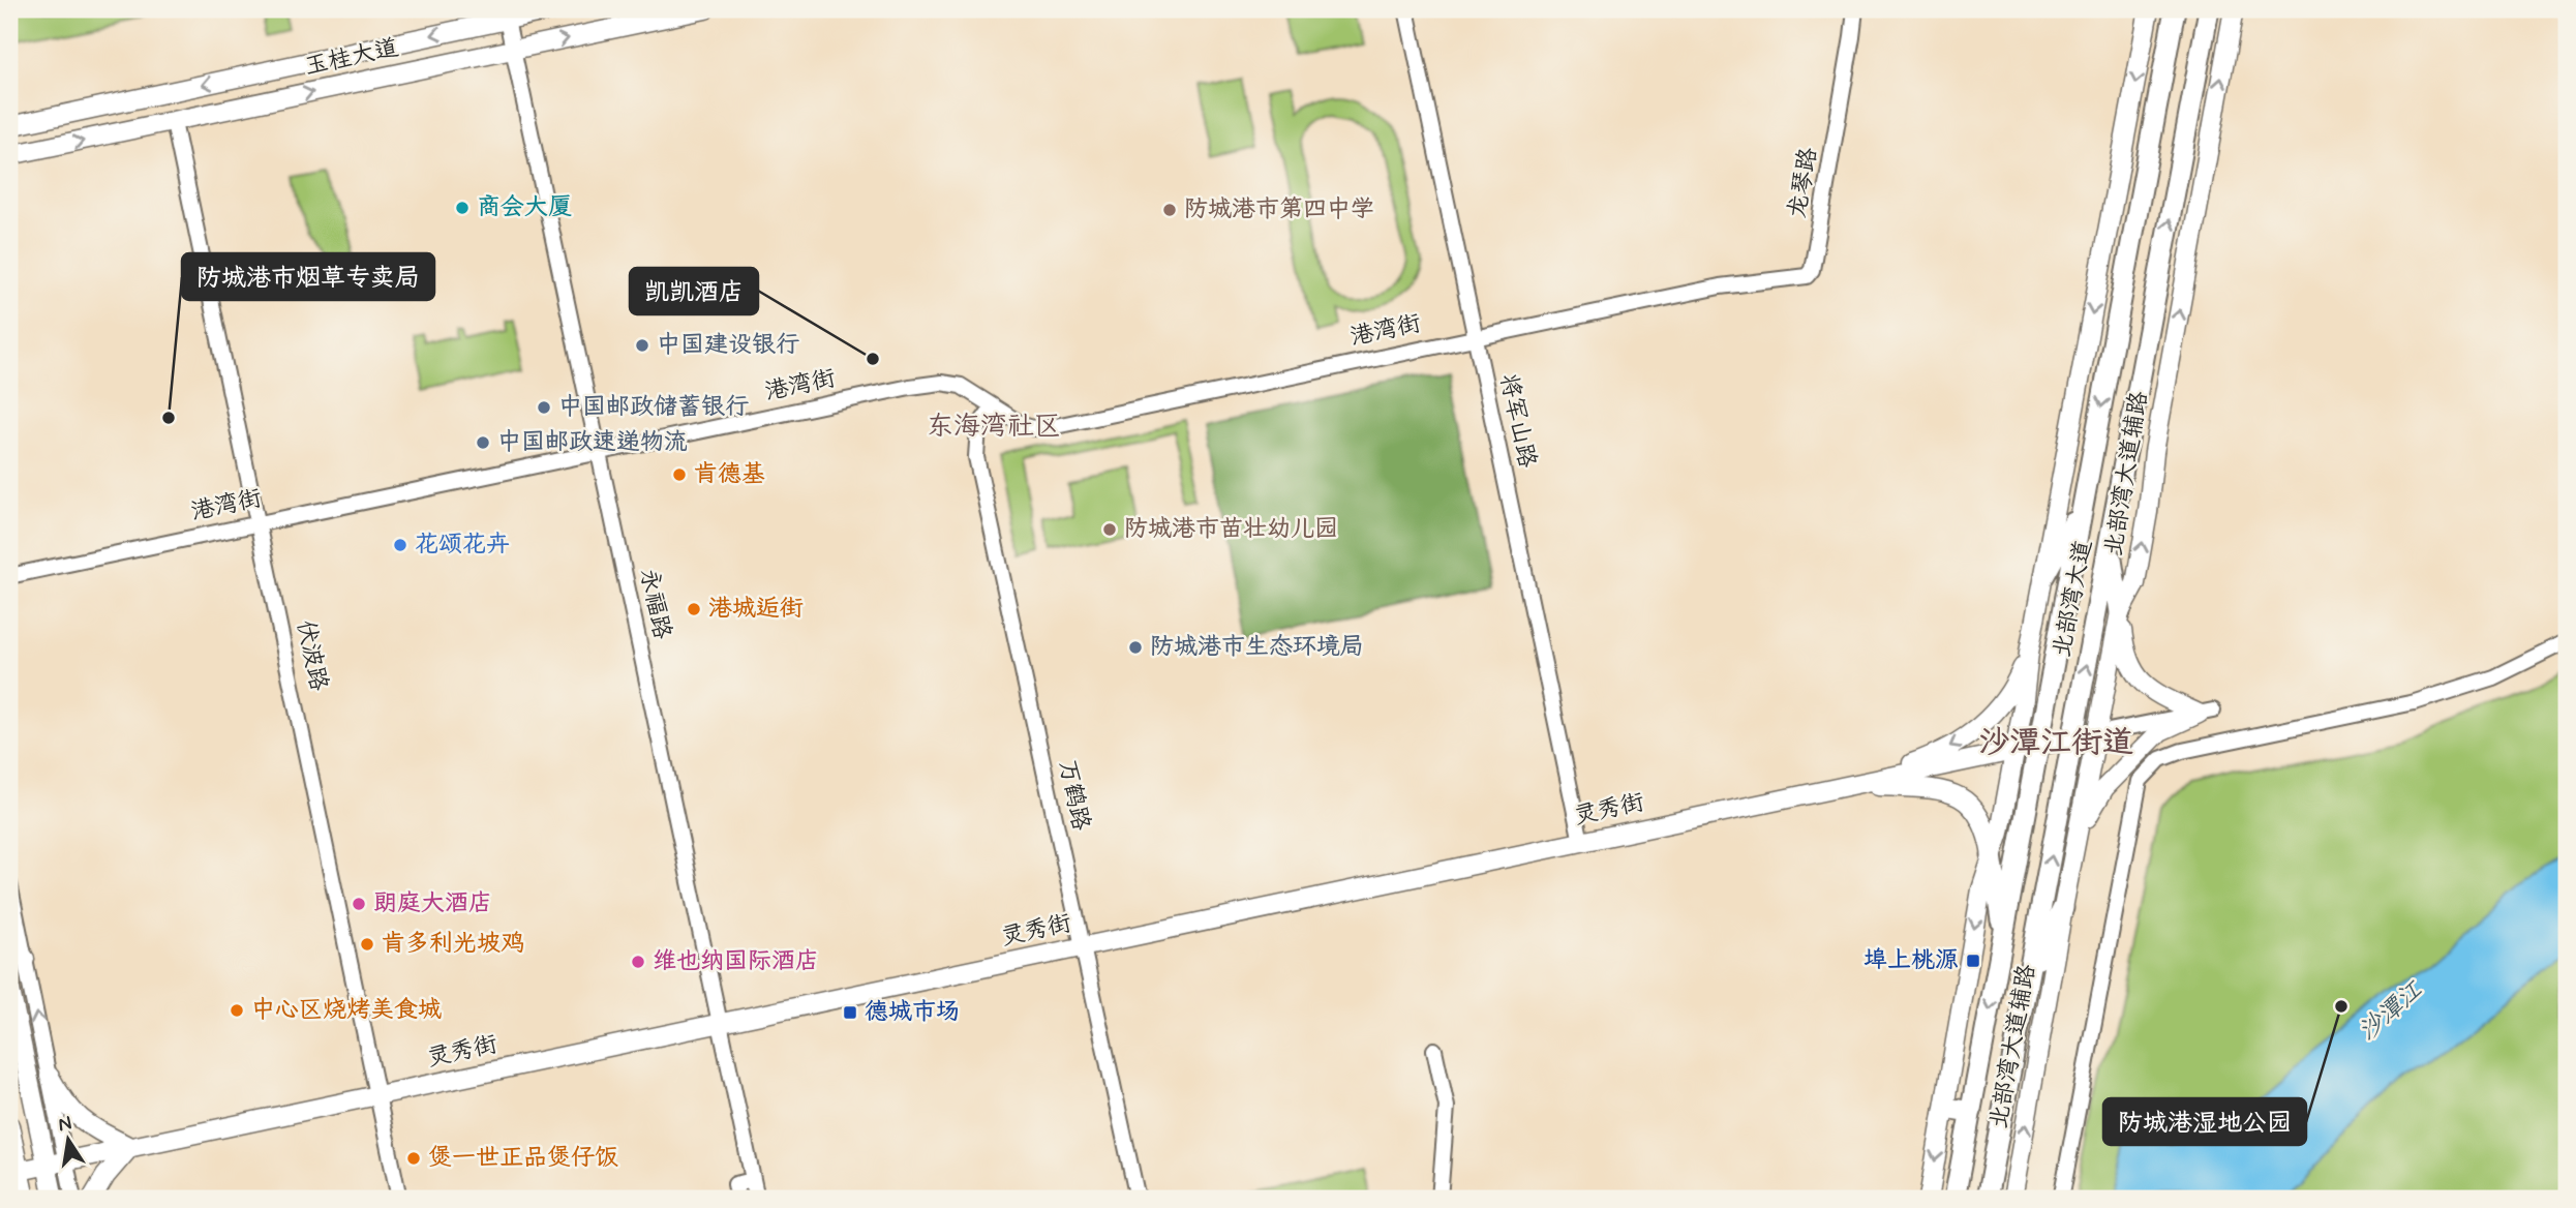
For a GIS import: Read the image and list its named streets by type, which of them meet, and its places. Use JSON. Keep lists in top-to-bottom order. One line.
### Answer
{"streets":{"highway":["北部湾大道"],"main road":["玉桂大道","北部湾大道辅路","灵秀街"],"street":["龙琴路","港湾街","将军山路","永福路","伏波路","万鹤路"]},"crossings":[["玉桂大道","永福路"],["玉桂大道","伏波路"],["龙琴路","港湾街"],["港湾街","将军山路"],["港湾街","永福路"],["港湾街","伏波路"],["港湾街","万鹤路"],["将军山路","灵秀街"],["北部湾大道","灵秀街"],["永福路","灵秀街"],["伏波路","灵秀街"],["万鹤路","灵秀街"]],"districts":["东海湾社区","沙潭江街道"],"water":["沙潭江"],"places":{"other":["商会大厦","防城港市第四中学","中国建设银行","凯凯酒店","中国邮政储蓄银行","防城港市烟草专卖局","中国邮政速递物流","肯德基","防城港市苗壮幼儿园","花颂花卉","港城逅街","防城港市生态环境局","朗庭大酒店","肯多利光坡鸡","维也纳国际酒店","防城港湿地公园","中心区烧烤美食城","煲一世正品煲仔饭"],"transit":["埠上桃源","德城市场"]},"north":"top"}
